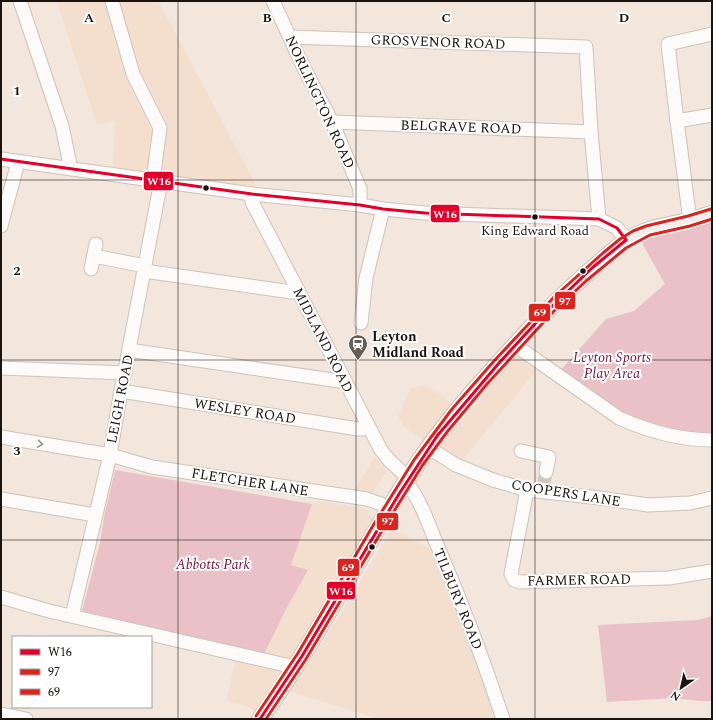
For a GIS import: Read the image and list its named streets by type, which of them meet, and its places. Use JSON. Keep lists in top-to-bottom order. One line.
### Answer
{"streets":{"street":["GROSVENOR ROAD","NORLINGTON ROAD","BELGRAVE ROAD","MIDLAND ROAD","LEIGH ROAD","WESLEY ROAD","FLETCHER LANE","COOPERS LANE","FARMER ROAD","TILBURY ROAD"]},"crossings":[["GROSVENOR ROAD","NORLINGTON ROAD"],["GROSVENOR ROAD","BELGRAVE ROAD"],["NORLINGTON ROAD","BELGRAVE ROAD"],["MIDLAND ROAD","WESLEY ROAD"],["MIDLAND ROAD","TILBURY ROAD"],["LEIGH ROAD","WESLEY ROAD"],["LEIGH ROAD","FLETCHER LANE"],["COOPERS LANE","FARMER ROAD"]],"parks":["Leyton Sports Play Area","Abbotts Park"],"places":{"other":["King Edward Road"],"station":["Leyton Midland Road"]},"lines":["transit line W16","transit line 69","transit line 97"],"legend":["W16","97","69"],"north":"bottom left","grid":{"columns":["A","B","C","D"],"rows":["1","2","3"]}}
